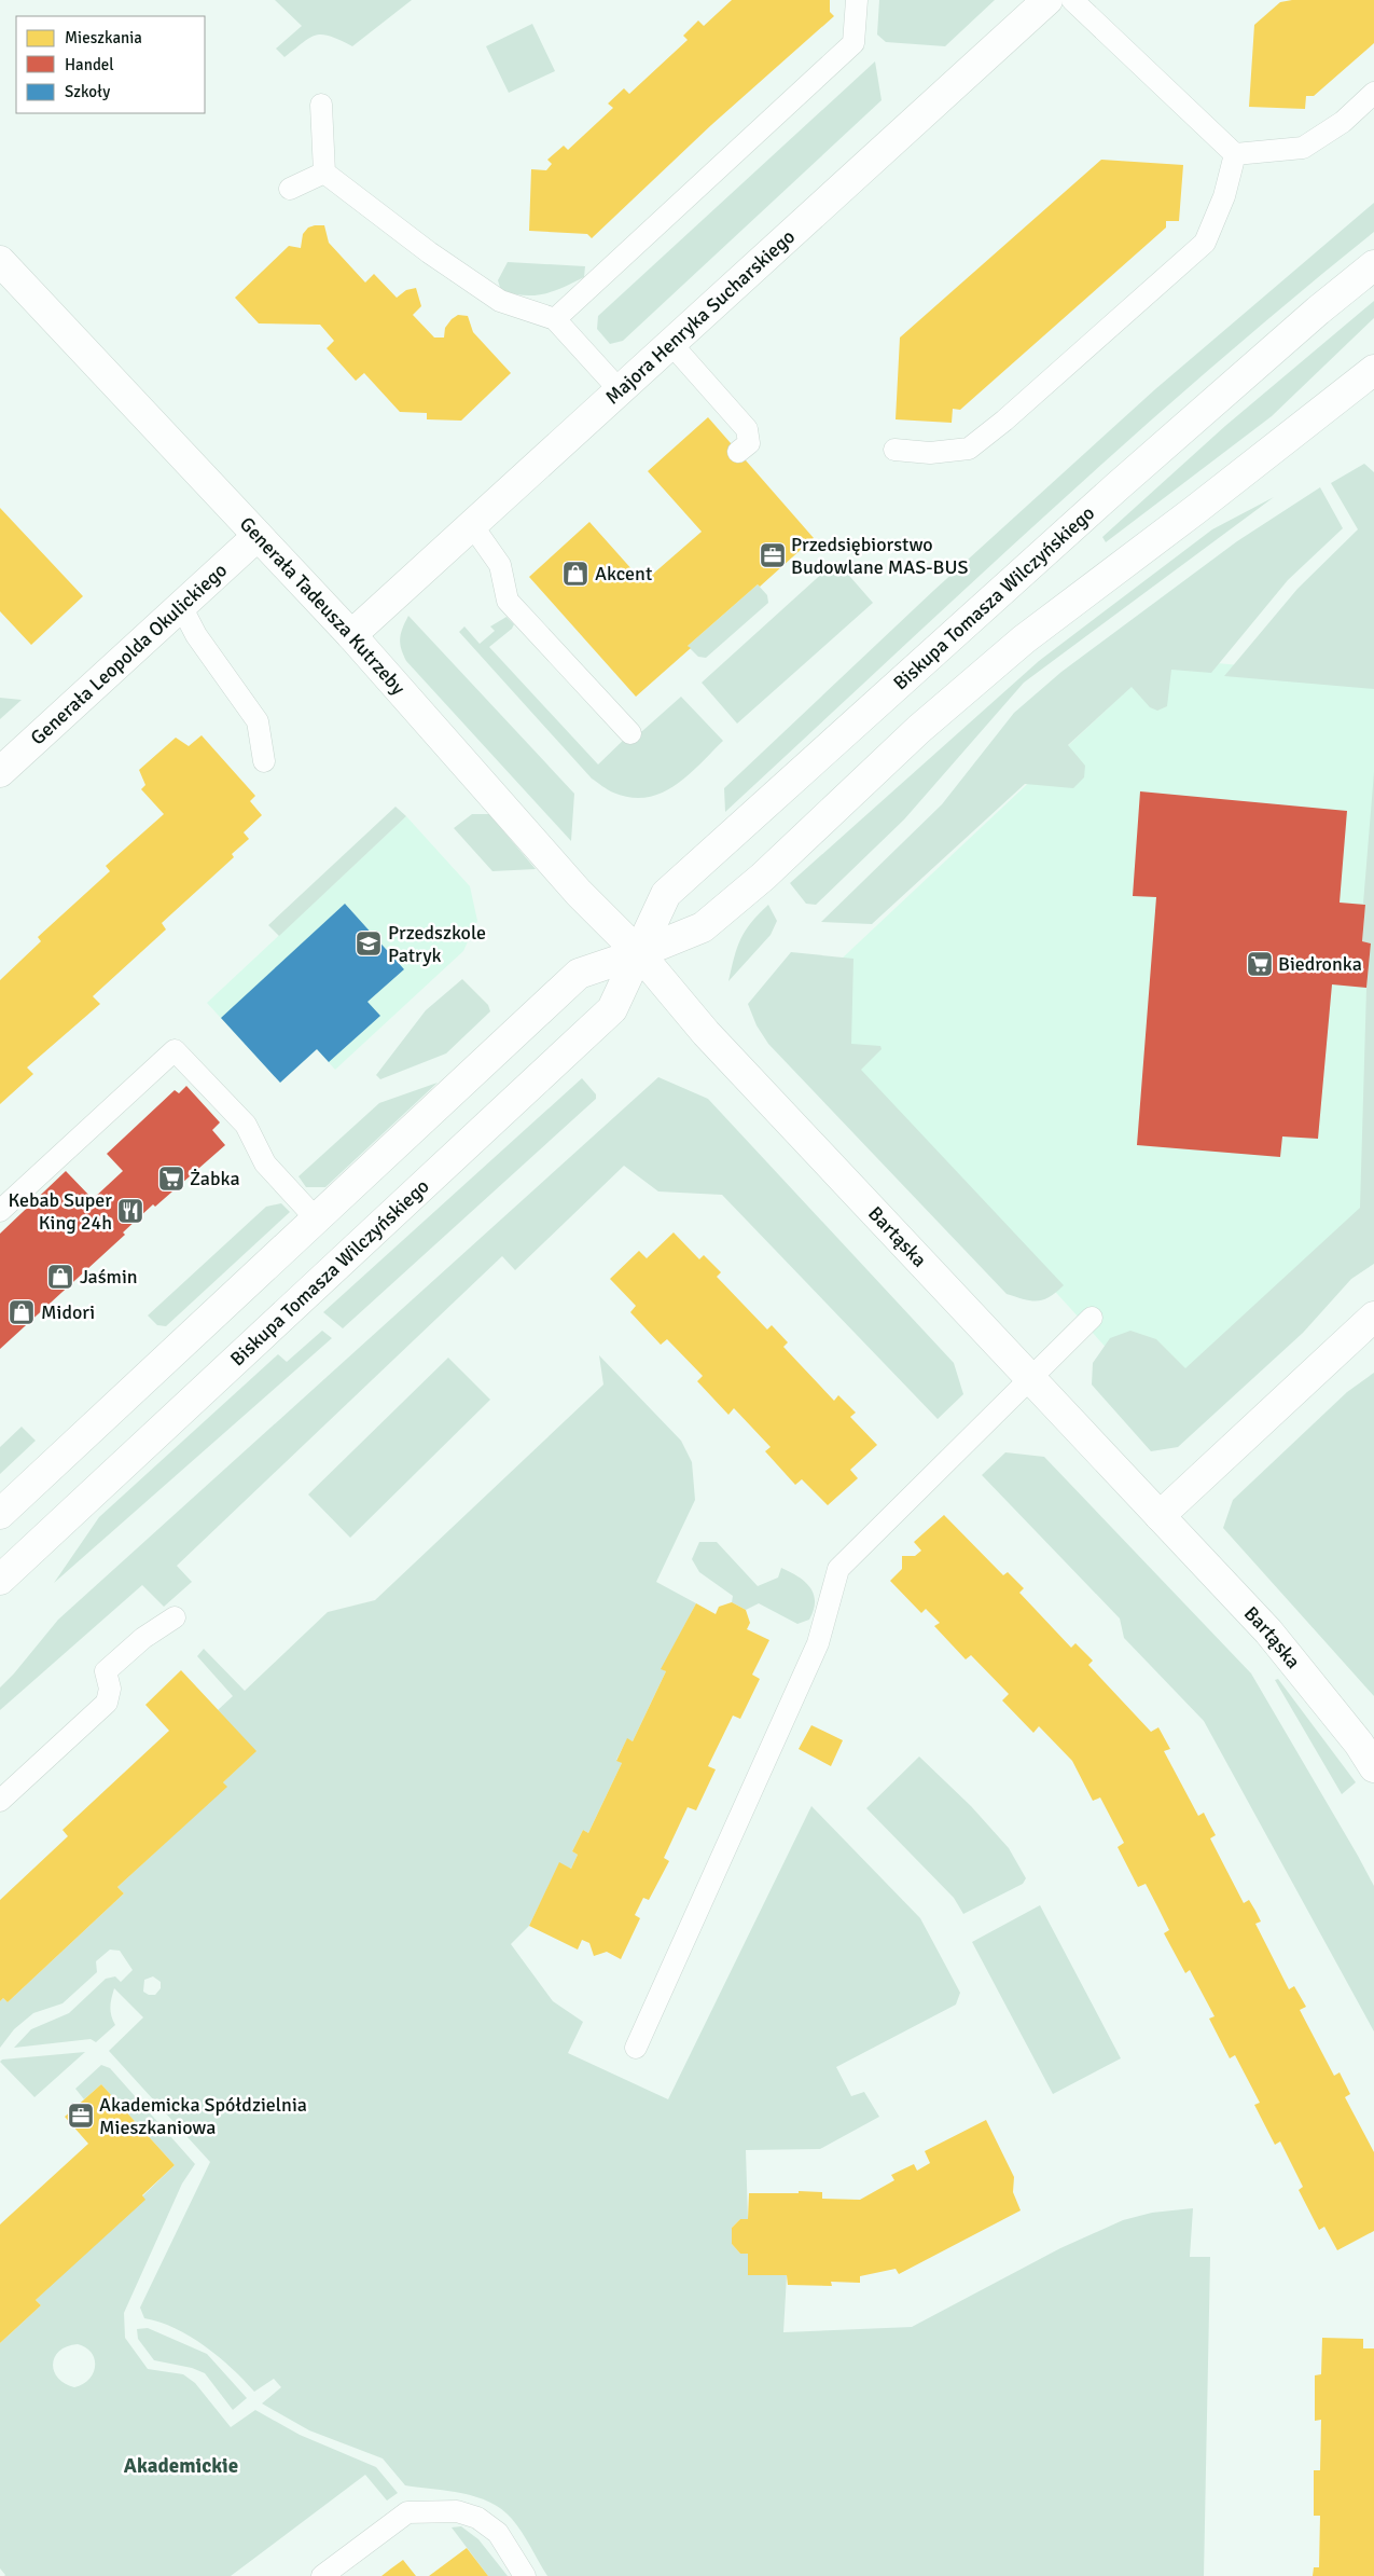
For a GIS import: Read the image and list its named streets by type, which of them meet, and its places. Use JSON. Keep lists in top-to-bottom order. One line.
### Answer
{"streets":{"street":["Majora Henryka Sucharskiego","Biskupa Tomasza Wilczyńskiego","Generała Tadeusza Kutrzeby","Generała Leopolda Okulickiego","Bartąska"]},"crossings":[["Majora Henryka Sucharskiego","Generała Tadeusza Kutrzeby"],["Biskupa Tomasza Wilczyńskiego","Generała Tadeusza Kutrzeby"],["Biskupa Tomasza Wilczyńskiego","Bartąska"],["Generała Tadeusza Kutrzeby","Generała Leopolda Okulickiego"],["Generała Tadeusza Kutrzeby","Bartąska"]],"districts":["Akademickie"],"places":{"office":["Przedsiębiorstwo Budowlane MAS-BUS","Akademicka Spółdzielnia Mieszkaniowa"],"shop":["Akcent","Jaśmin","Midori"],"school or university":["Przedszkole Patryk"],"supermarket":["Biedronka","Żabka"],"restaurant":["Kebab Super King 24h"]},"legend":["Mieszkania","Handel","Szkoły"]}
